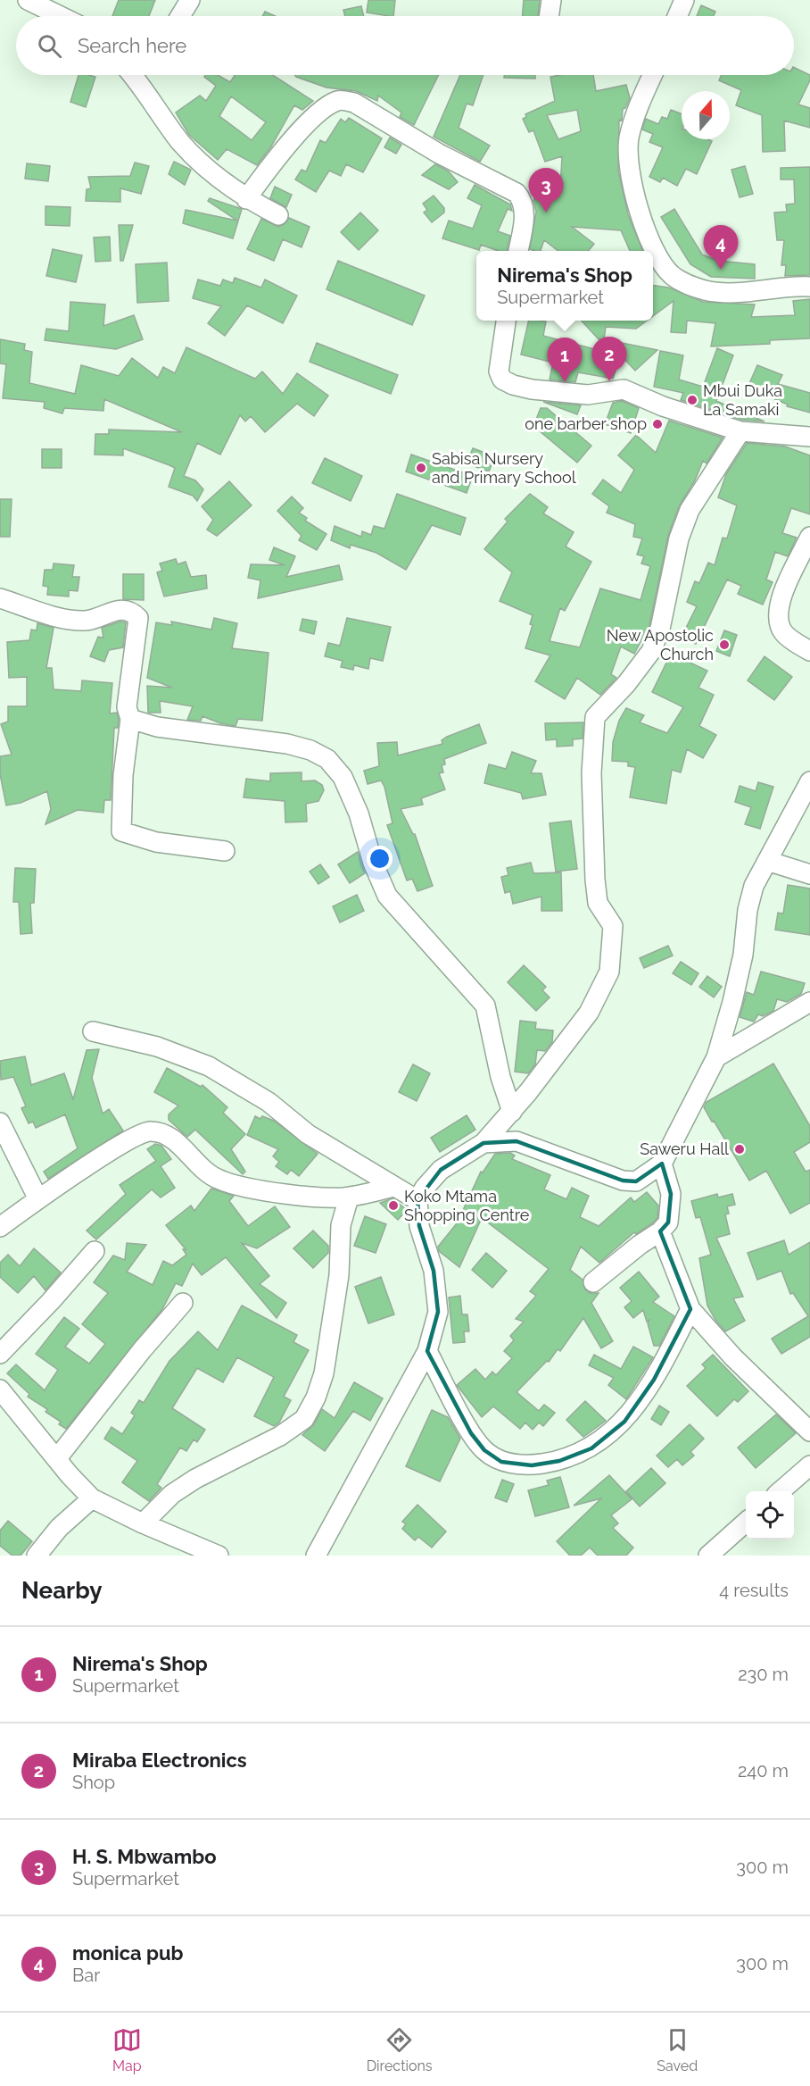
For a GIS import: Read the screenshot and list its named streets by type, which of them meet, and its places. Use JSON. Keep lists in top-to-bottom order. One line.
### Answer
{"places":["Mbui Duka La Samaki","one barber shop","Sabisa Nursery and Primary School","New Apostolic Church","Saweru Hall","Koko Mtama Shopping Centre"],"north":"top","page":{"search":"Search here","pins":["3","4","2","1"],"popup":["Nirema's Shop","Supermarket"],"heading":["Nearby","4 results"],"list":[{"mark":"1","name":"Nirema's Shop","note":"Supermarket","value":"230 m"},{"mark":"2","name":"Miraba Electronics","note":"Shop","value":"240 m"},{"mark":"3","name":"H. S. Mbwambo","note":"Supermarket","value":"300 m"},{"mark":"4","name":"monica pub","note":"Bar","value":"300 m"}],"nav":["Map","Directions","Saved"]}}
